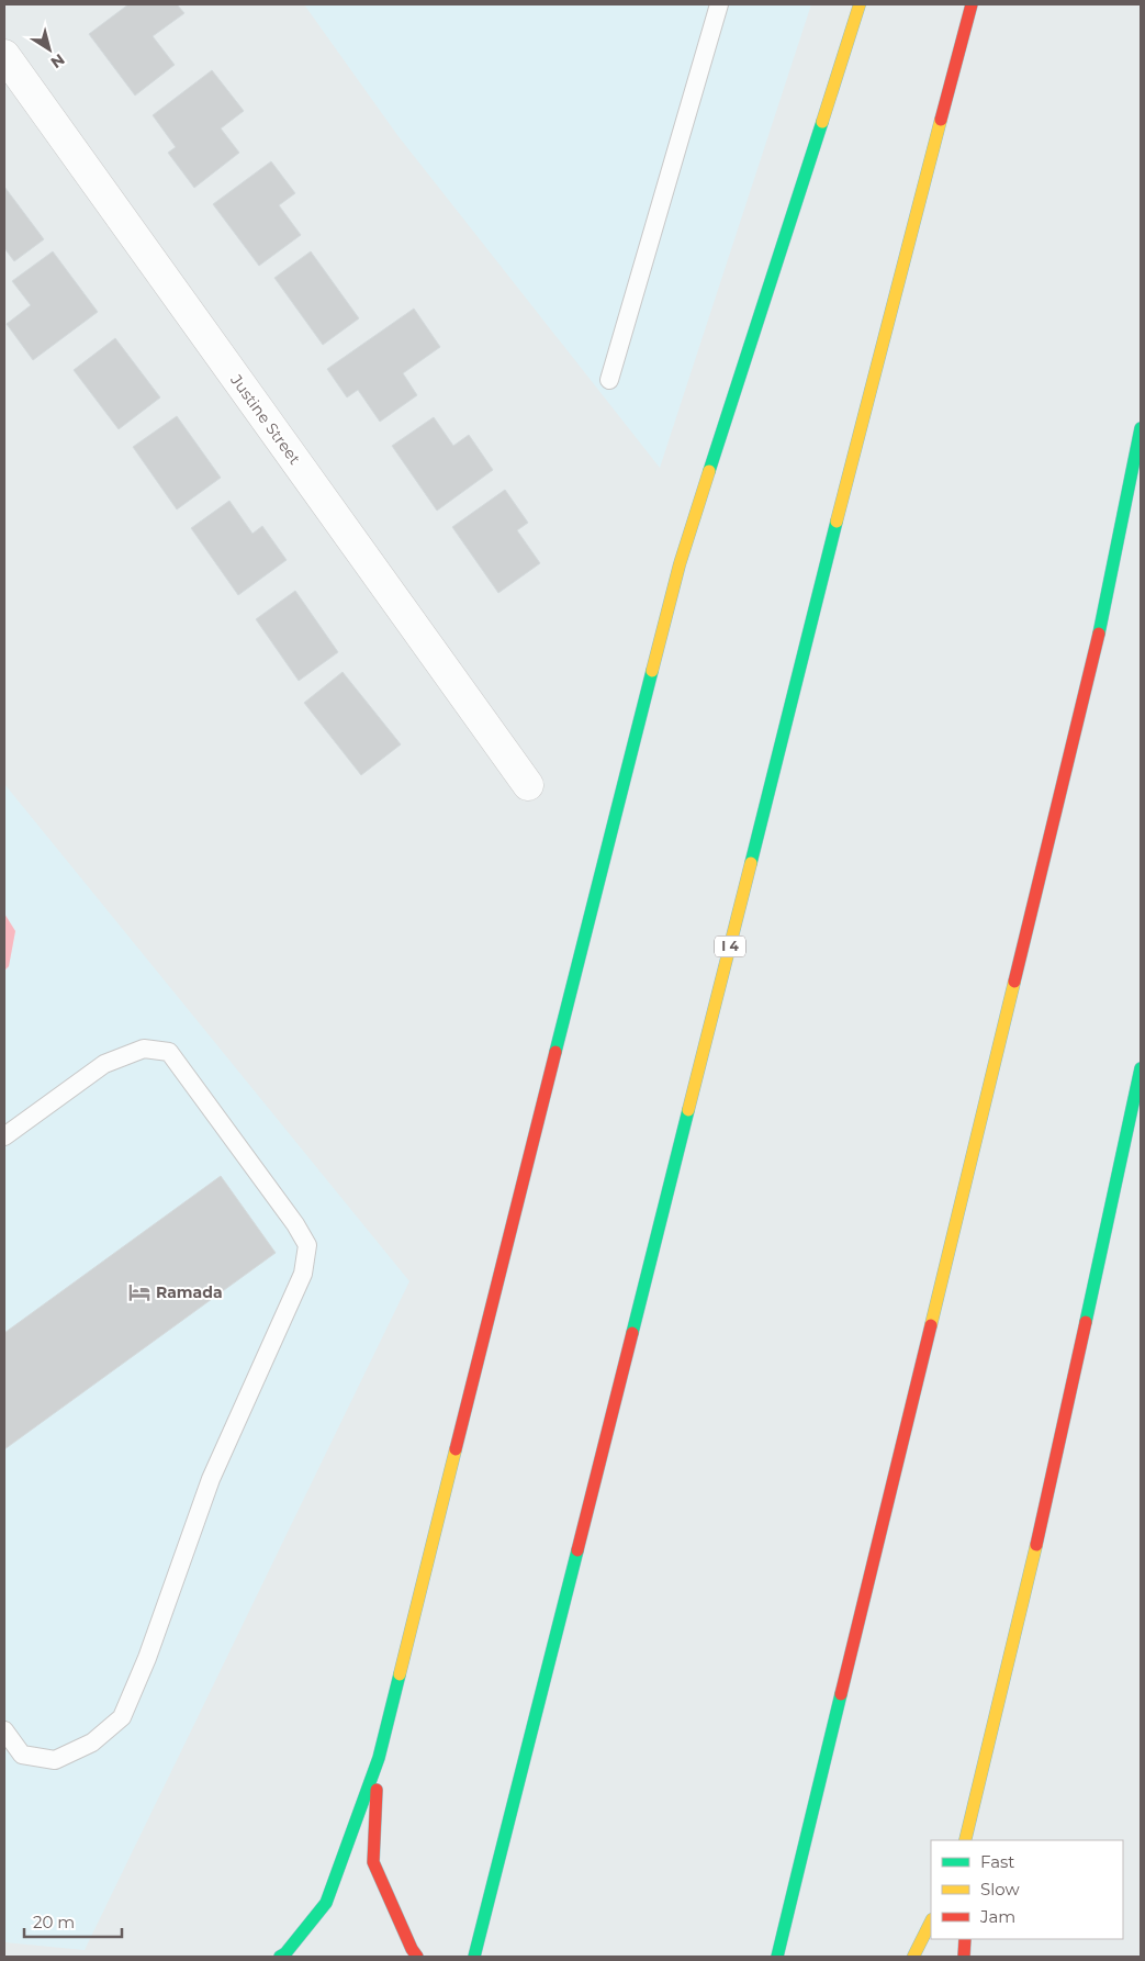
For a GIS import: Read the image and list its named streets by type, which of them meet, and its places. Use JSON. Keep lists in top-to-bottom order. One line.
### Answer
{"streets":{"highway":["I 4"],"street":["Justine Street"]},"places":{"hotel":["Ramada"]},"legend":["Fast","Slow","Jam"],"scale_bar":"20 m","north":"bottom right"}
